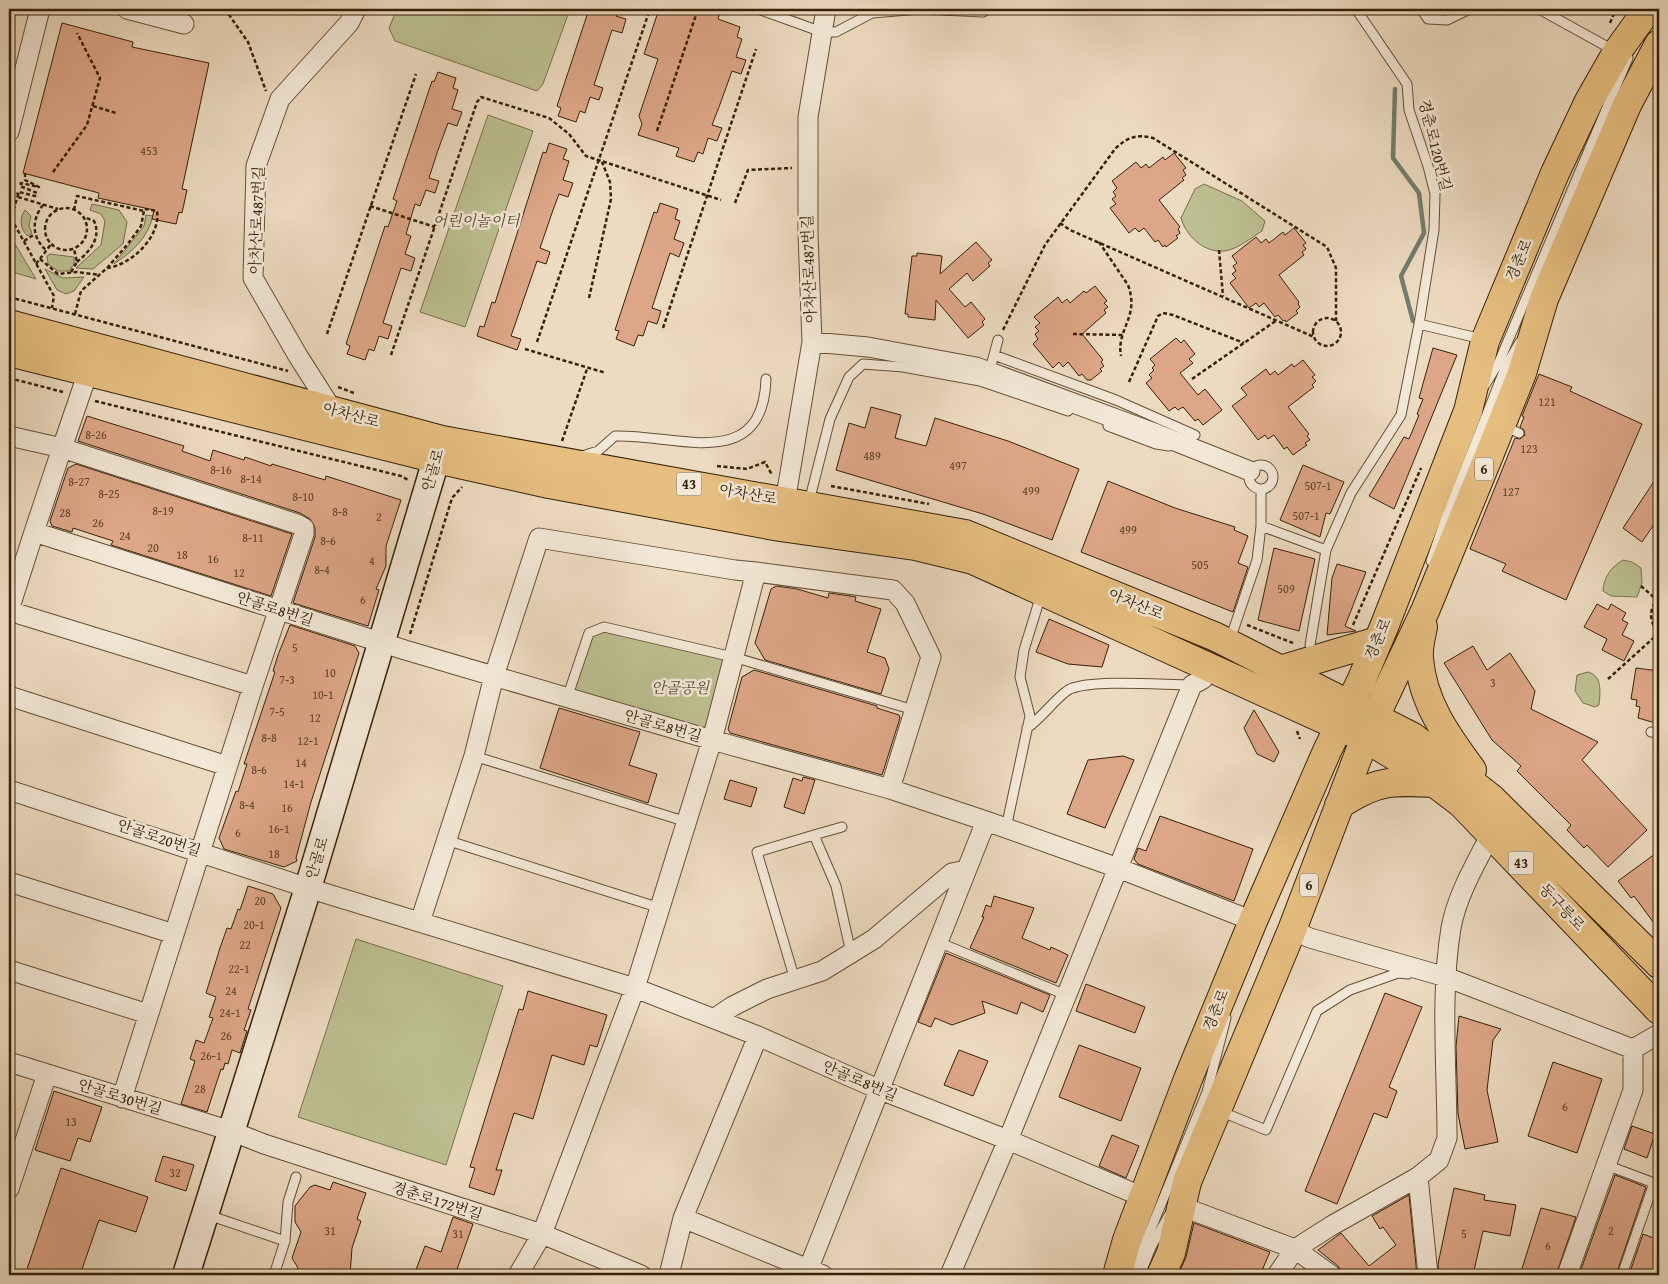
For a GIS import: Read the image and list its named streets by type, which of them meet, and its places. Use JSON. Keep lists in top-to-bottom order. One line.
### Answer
{"streets":{"main road":["경춘로","아차산로","6","43","동구릉로"],"street":["아차산로487번길","안골로","안골로8번길","안골로20번길","안골로30번길","경춘로172번길"],"lane":["경춘로120번길"]},"crossings":[["아차산로487번길","아차산로"],["경춘로","아차산로"],["경춘로","안골로8번길"],["경춘로","동구릉로"],["아차산로","안골로"],["아차산로","동구릉로"],["안골로","안골로8번길"],["안골로","안골로20번길"],["안골로","안골로30번길"],["안골로","경춘로172번길"],["안골로8번길","안골로20번길"],["안골로30번길","경춘로172번길"]],"parks":["어린이놀이터","안골공원"],"house_numbers":["453","121","8-26","123","489","497","8-16","8-14","8-27","507-1","499","127","8-25","8-10","8-19","8-8","28","507-1","2","26","499","24","8-11","8-6","20","18","16","4","505","8-4","12","509","6","5","10","7-3","3","10-1","7-5","12","8-8","12-1","14","8-6","14-1","8-4","16","16-1","6","18","20","20-1","22","22-1","24","24-1","26","26-1","28","6","13","32","31","2","31","5","6"]}
